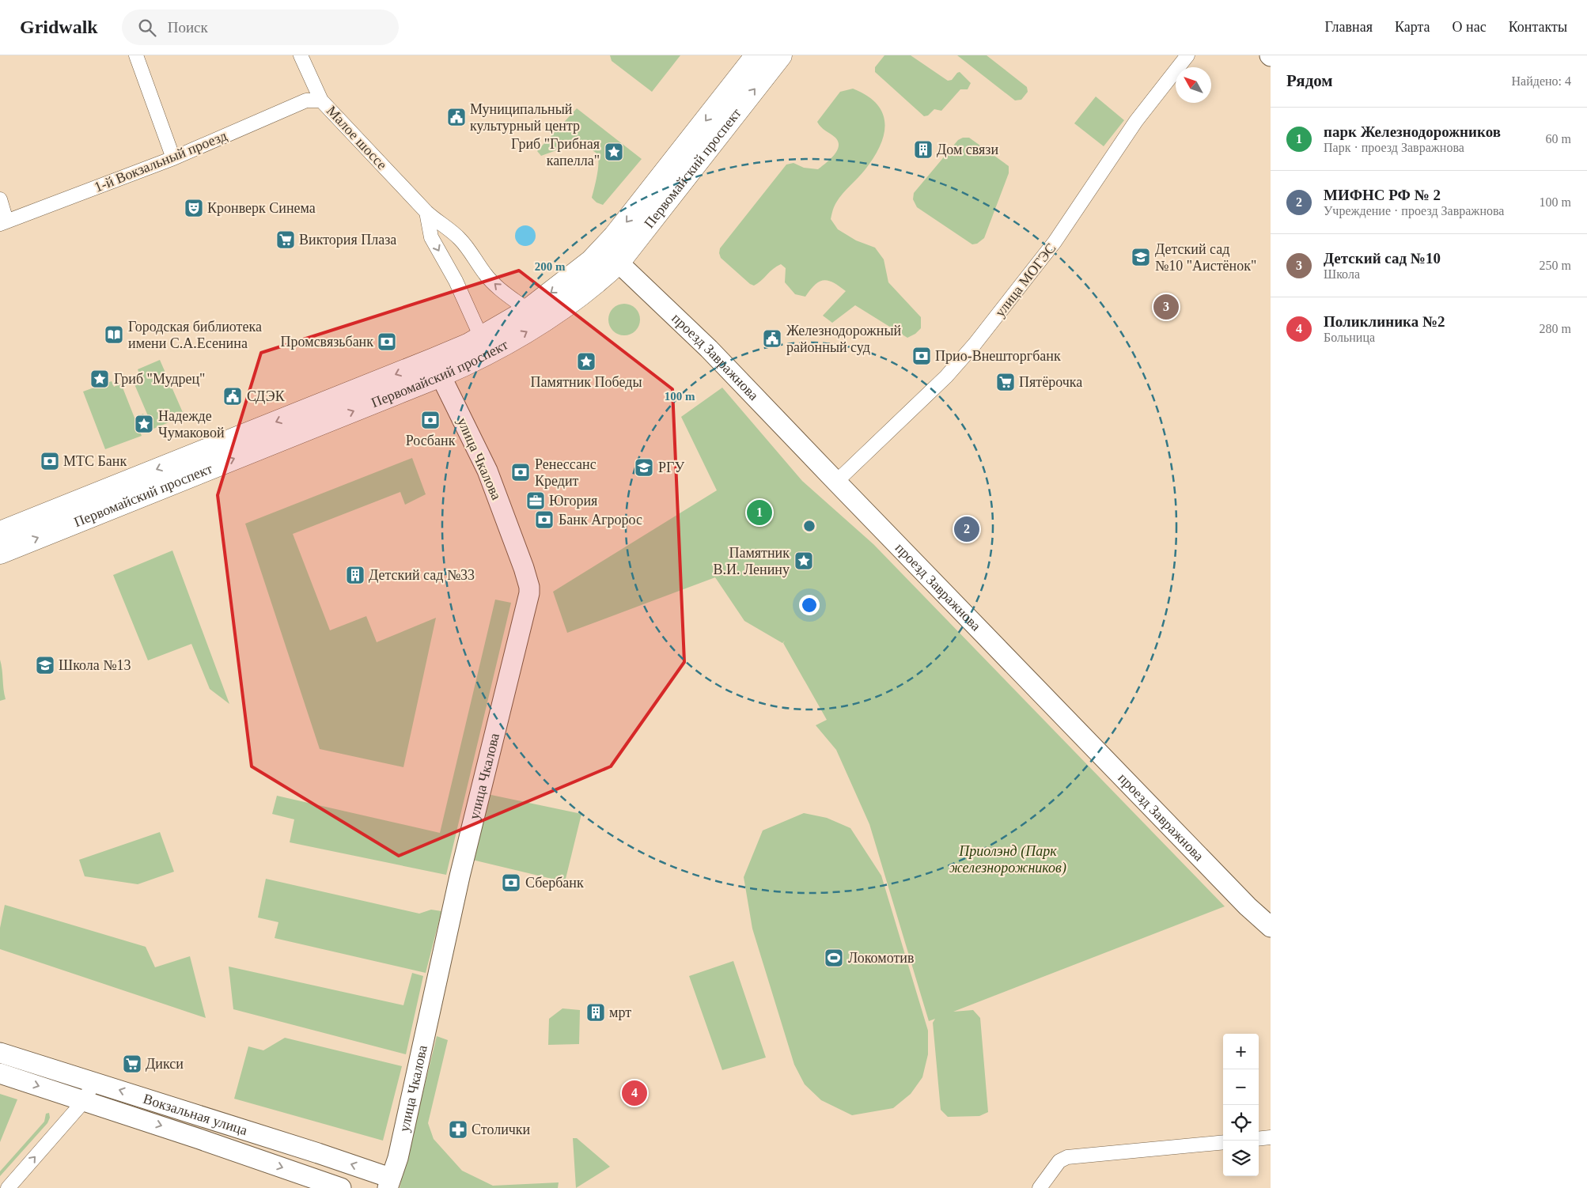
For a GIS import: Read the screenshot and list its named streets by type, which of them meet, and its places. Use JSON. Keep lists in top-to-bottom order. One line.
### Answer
{"streets":{"main road":["Первомайский проспект"],"street":["Малое шоссе","1-й Вокзальный проезд","улица МОГЭС","проезд Завражнова","улица Чкалова","Вокзальная улица"]},"crossings":[["Малое шоссе","1-й Вокзальный проезд"],["Малое шоссе","Первомайский проспект"],["Первомайский проспект","проезд Завражнова"],["Первомайский проспект","улица Чкалова"],["улица МОГЭС","проезд Завражнова"],["улица Чкалова","Вокзальная улица"]],"parks":["Приолэнд (Парк железнорожников)"],"places":{"public building":["Муниципальный культурный центр","Железнодорожный районный суд","СДЭК"],"building":["Дом связи","Детский сад №33","мрт"],"place":["Гриб \"Грибная капелла\"","Памятник Победы","Гриб \"Мудрец\"","Надежде Чумаковой","Памятник В.И. Ленину"],"theatre":["Кронверк Синема"],"supermarket":["Виктория Плаза","Пятёрочка","Дикси"],"school or university":["Детский сад №10 \"Аистёнок\"","РГУ","Школа №13"],"library":["Городская библиотека имени С.А.Есенина"],"bank":["Промсвязьбанк","Прио-Внешторгбанк","Росбанк","МТС Банк","Ренессанс Кредит","Банк Агророс","Сбербанк"],"office":["Югория"],"sports":["Локомотив"],"pharmacy":["Столички"]},"north":"top left","page":{"header":"Gridwalk","search":"Поиск","nav":["Главная","Карта","О нас","Контакты"],"heading":["Рядом","Найдено: 4"],"list":[{"mark":"1","name":"парк Железнодорожников","note":"Парк · проезд Завражнова","value":"60 m"},{"mark":"2","name":"МИФНС РФ № 2","note":"Учреждение · проезд Завражнова","value":"100 m"},{"mark":"3","name":"Детский сад №10","note":"Школа","value":"250 m"},{"mark":"4","name":"Поликлиника №2","note":"Больница","value":"280 m"}],"pins":["3","1","2","4"],"map_buttons":["+","−"]},"rings":["200 m","100 m"]}
